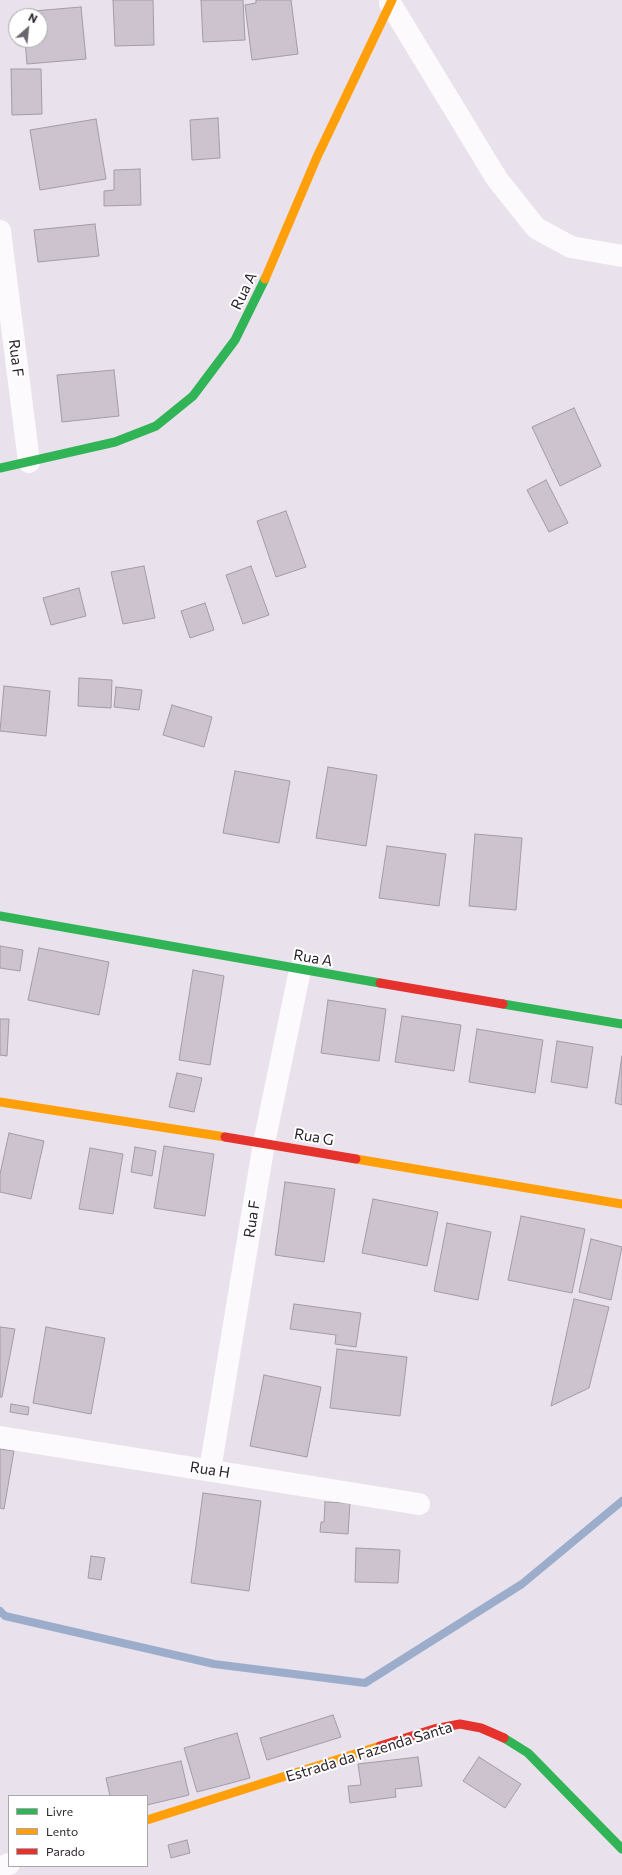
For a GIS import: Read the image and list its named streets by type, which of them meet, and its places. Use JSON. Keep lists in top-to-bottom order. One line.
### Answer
{"streets":{"street":["Rua A","Rua F","Rua G","Rua H","Estrada da Fazenda Santa"]},"crossings":[["Rua A","Rua F"],["Rua F","Rua G"],["Rua F","Rua H"]],"legend":["Livre","Lento","Parado"],"north":"top right"}
